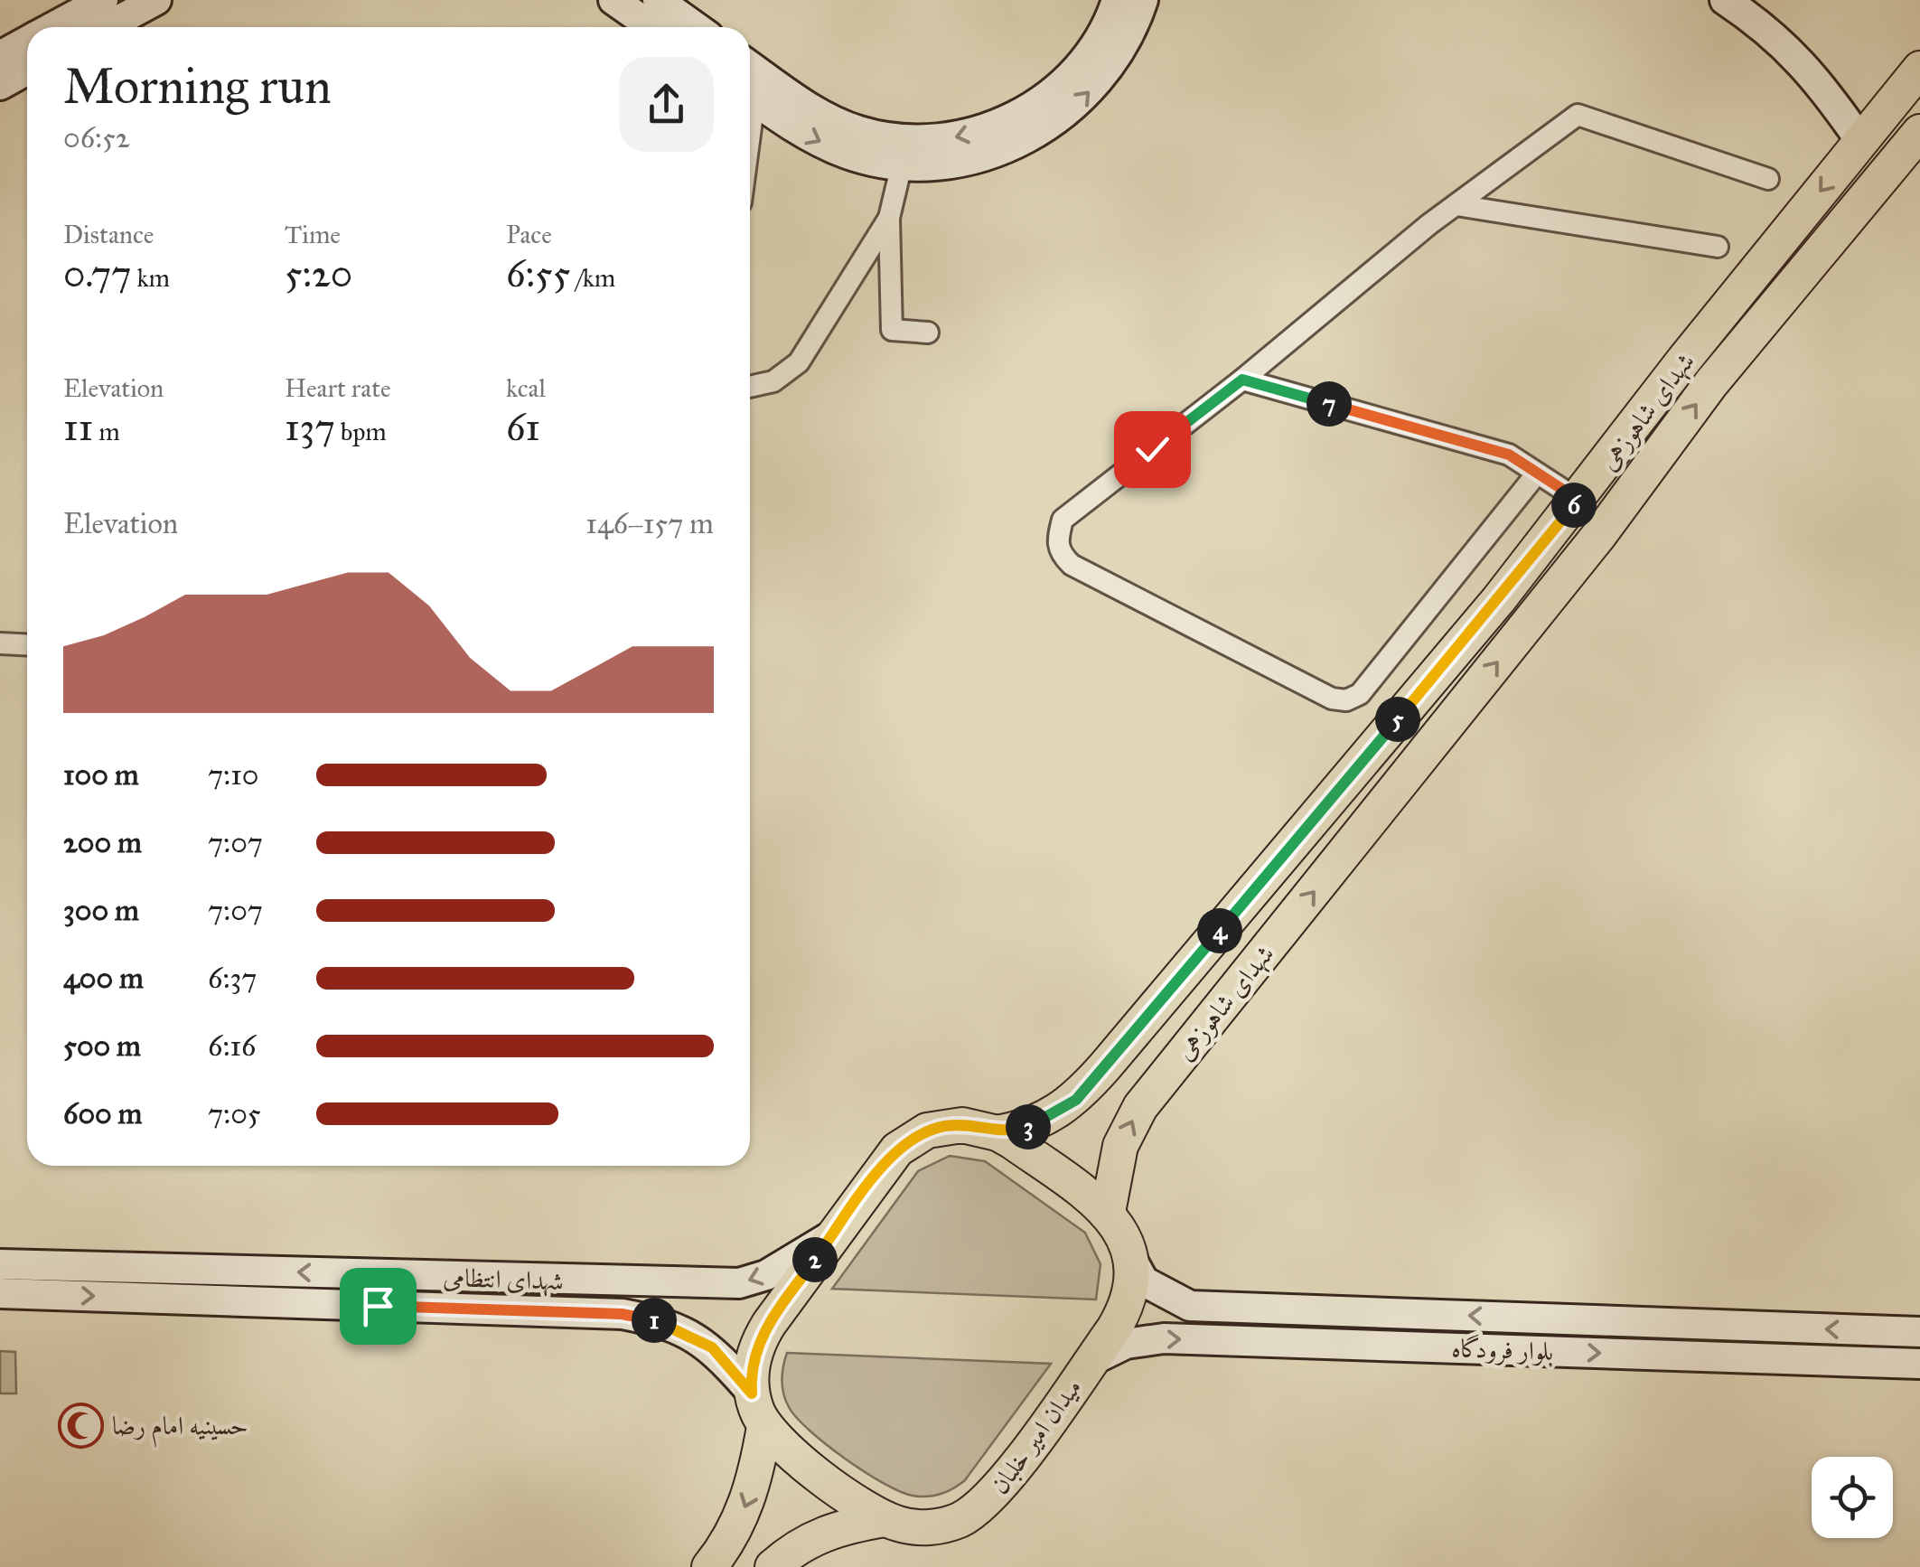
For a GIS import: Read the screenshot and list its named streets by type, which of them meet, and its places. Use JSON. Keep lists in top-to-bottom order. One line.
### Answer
{"streets":{"main road":["شهدای شاهوزهی","شهدای انتظامی","بلوار فرودگاه","میدان امیر خلبان"]},"crossings":[["شهدای شاهوزهی","میدان امیر خلبان"],["شهدای انتظامی","میدان امیر خلبان"],["بلوار فرودگاه","میدان امیر خلبان"]],"places":{"mosque":["حسینیه امام رضا"]},"page":{"heading":["Morning run","06:52"],"stats":[["Distance","0.77 km"],["Time","5:20"],["Pace","6:55 /km"],["Elevation","11 m"],["Heart rate","137 bpm"],["kcal","61"]],"pins":["7","6","5","4","3","2","1"],"chart":["Elevation","146–157 m"],"list":[{"name":"100 m","note":"7:10"},{"name":"200 m","note":"7:07"},{"name":"300 m","note":"7:07"},{"name":"400 m","note":"6:37"},{"name":"500 m","note":"6:16"},{"name":"600 m","note":"7:05"}]}}
